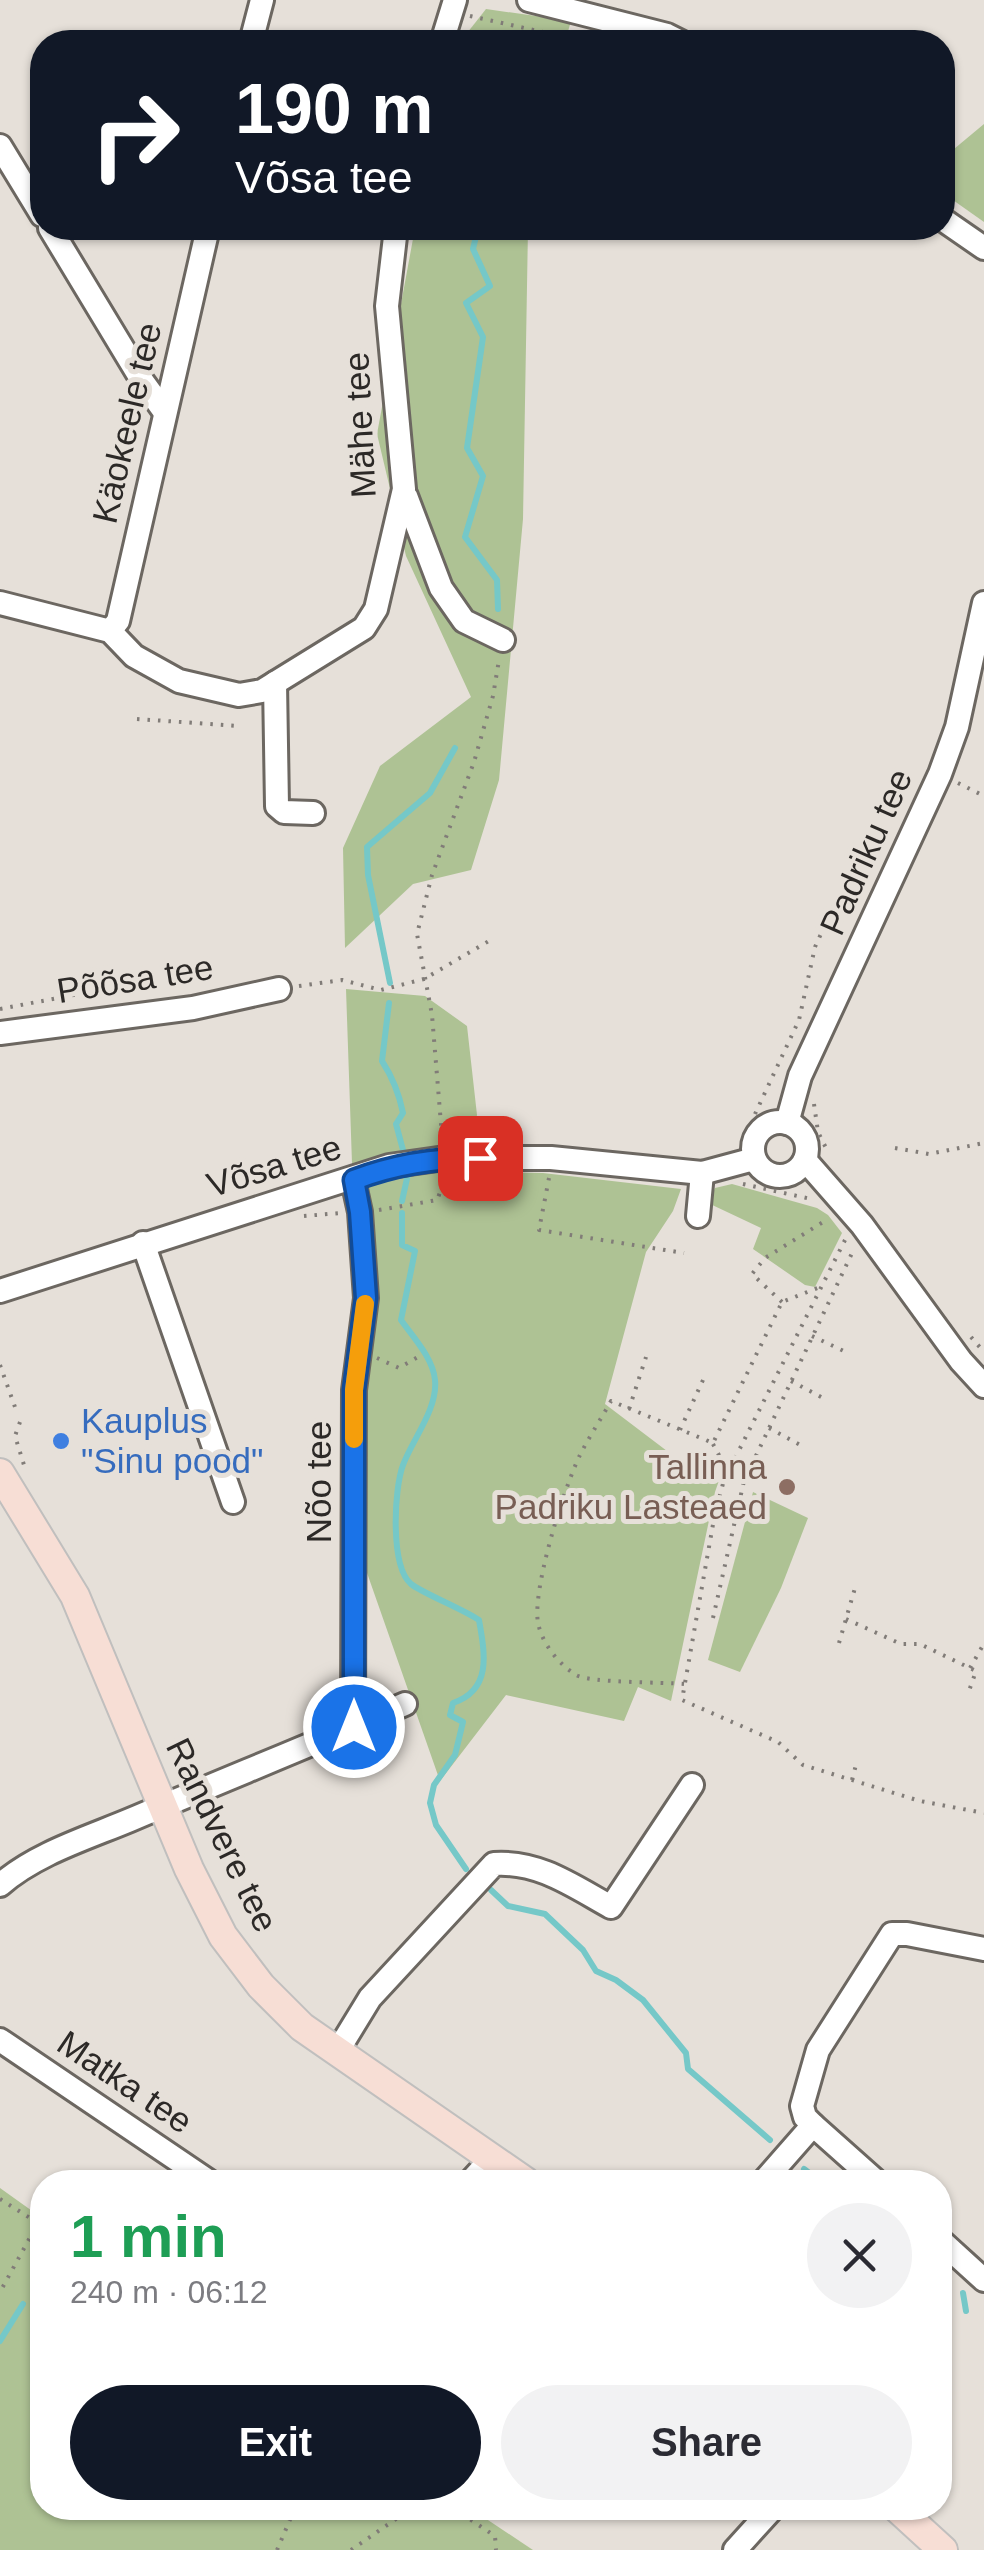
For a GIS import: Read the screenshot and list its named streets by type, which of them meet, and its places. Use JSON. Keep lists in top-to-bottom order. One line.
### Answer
{"streets":{"main road":["Randvere tee"],"street":["Käokeele tee","Mähe tee","Padriku tee","Põõsa tee","Võsa tee","Nõo tee","Matka tee"]},"crossings":[["Käokeele tee","Mähe tee"],["Padriku tee","Võsa tee"],["Võsa tee","Nõo tee"]],"places":["Kauplus \"Sinu pood\"","Tallinna Padriku Lasteaed"],"page":{"turn":["190 m","Võsa tee"],"heading":["1 min","240 m · 06:12"],"buttons":["Exit","Share"]}}
